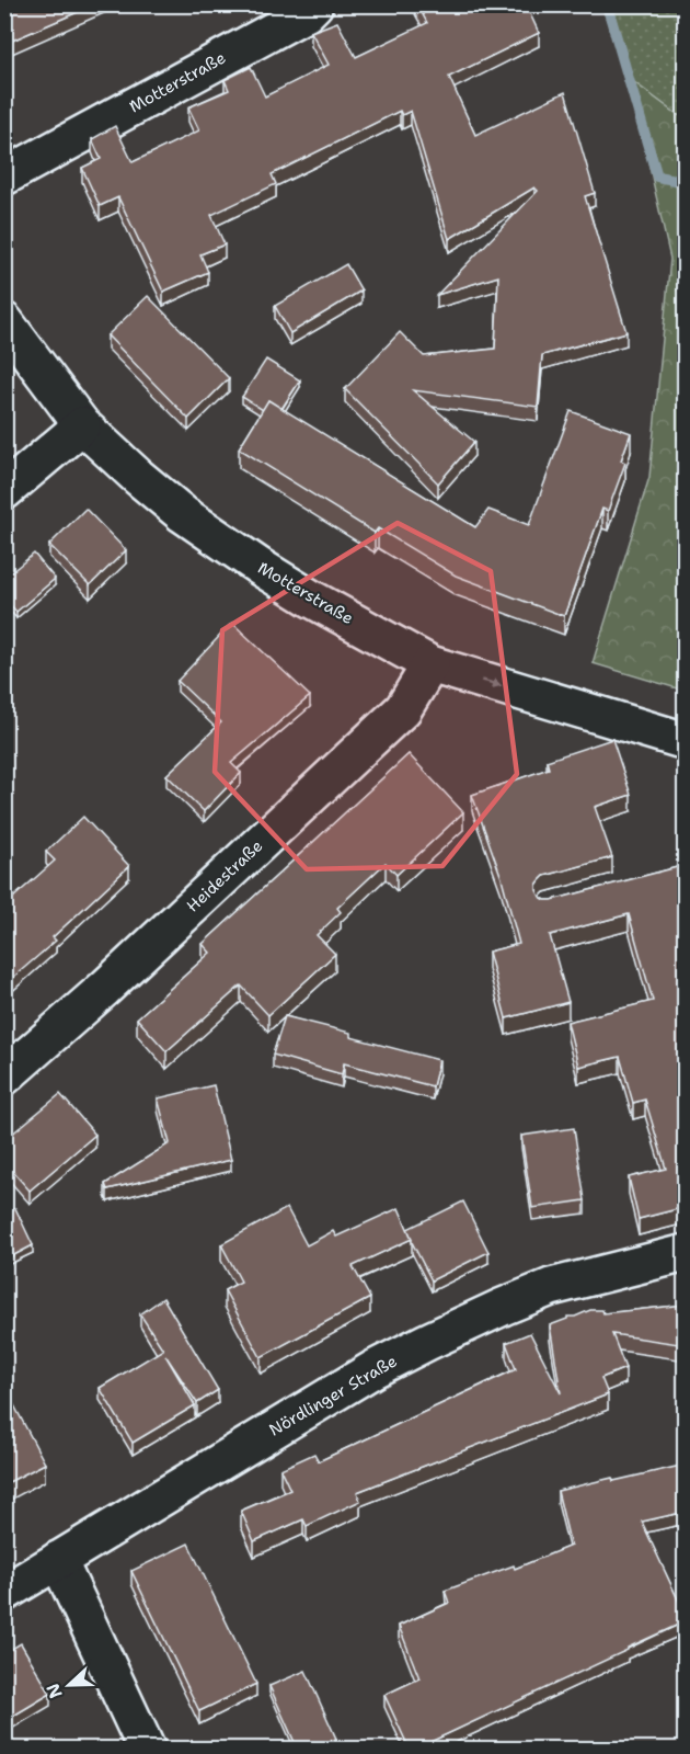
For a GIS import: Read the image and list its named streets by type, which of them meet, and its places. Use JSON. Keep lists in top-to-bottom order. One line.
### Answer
{"streets":{"street":["Motterstraße","Heidestraße","Nördlinger Straße"]},"crossings":[["Motterstraße","Heidestraße"]],"north":"left"}
